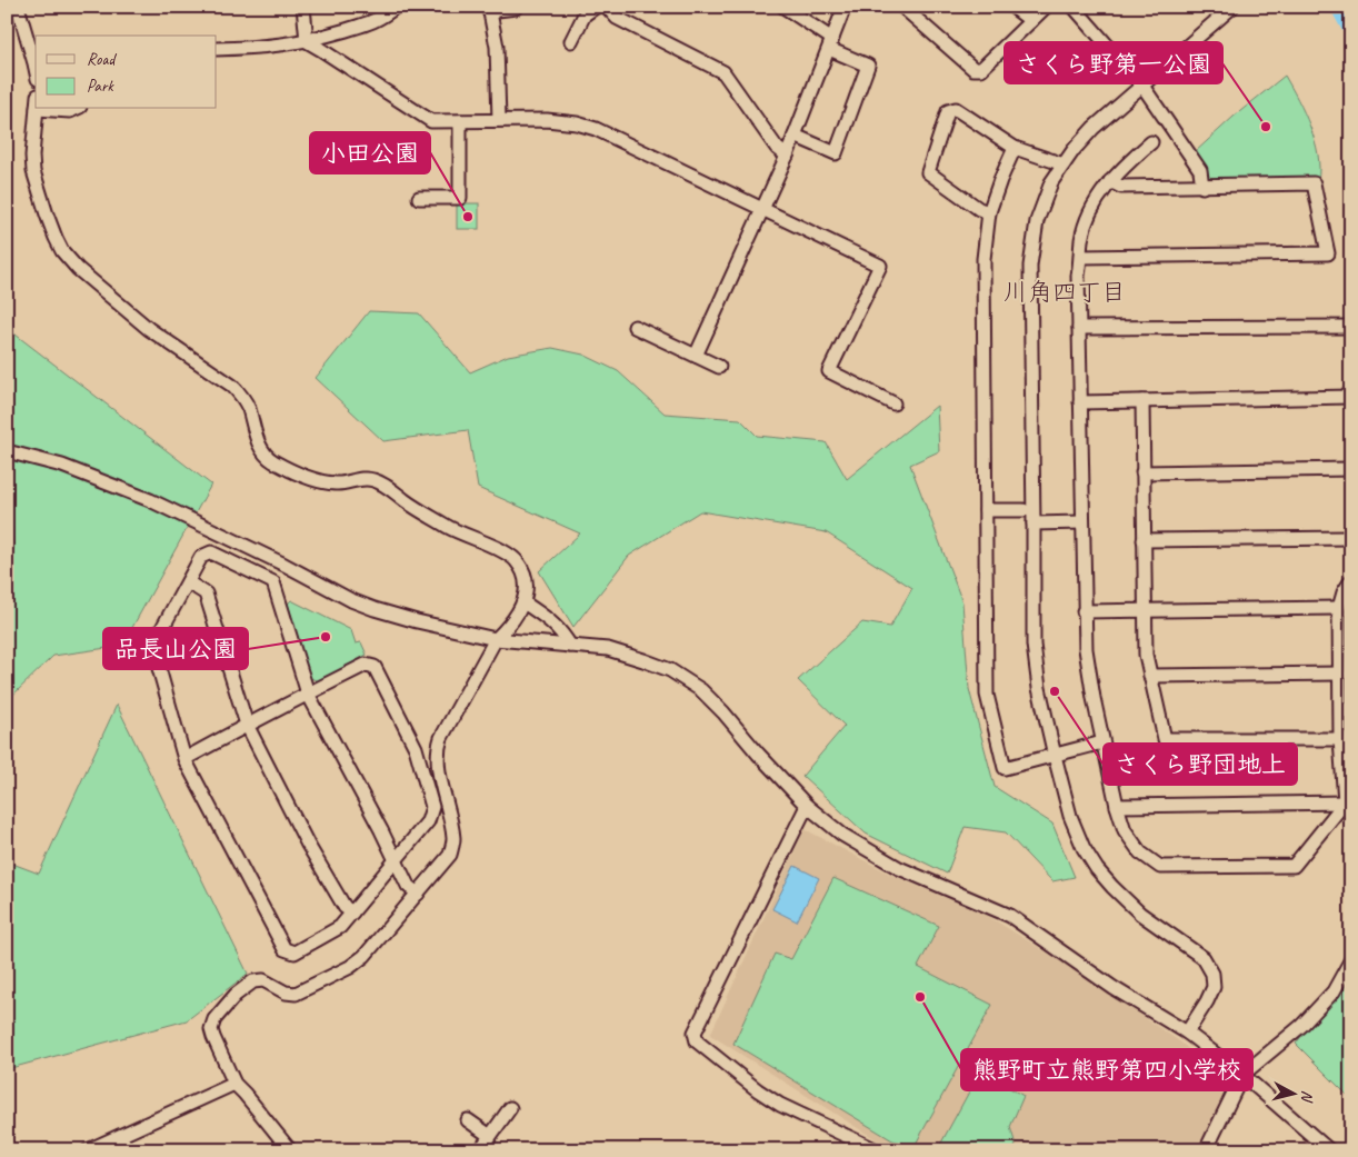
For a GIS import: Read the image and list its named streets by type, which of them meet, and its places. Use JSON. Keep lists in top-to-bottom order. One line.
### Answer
{"districts":["川角四丁目"],"places":["さくら野第一公園","小田公園","品長山公園","さくら野団地上","熊野町立熊野第四小学校"],"legend":["Road","Park"],"north":"right"}
